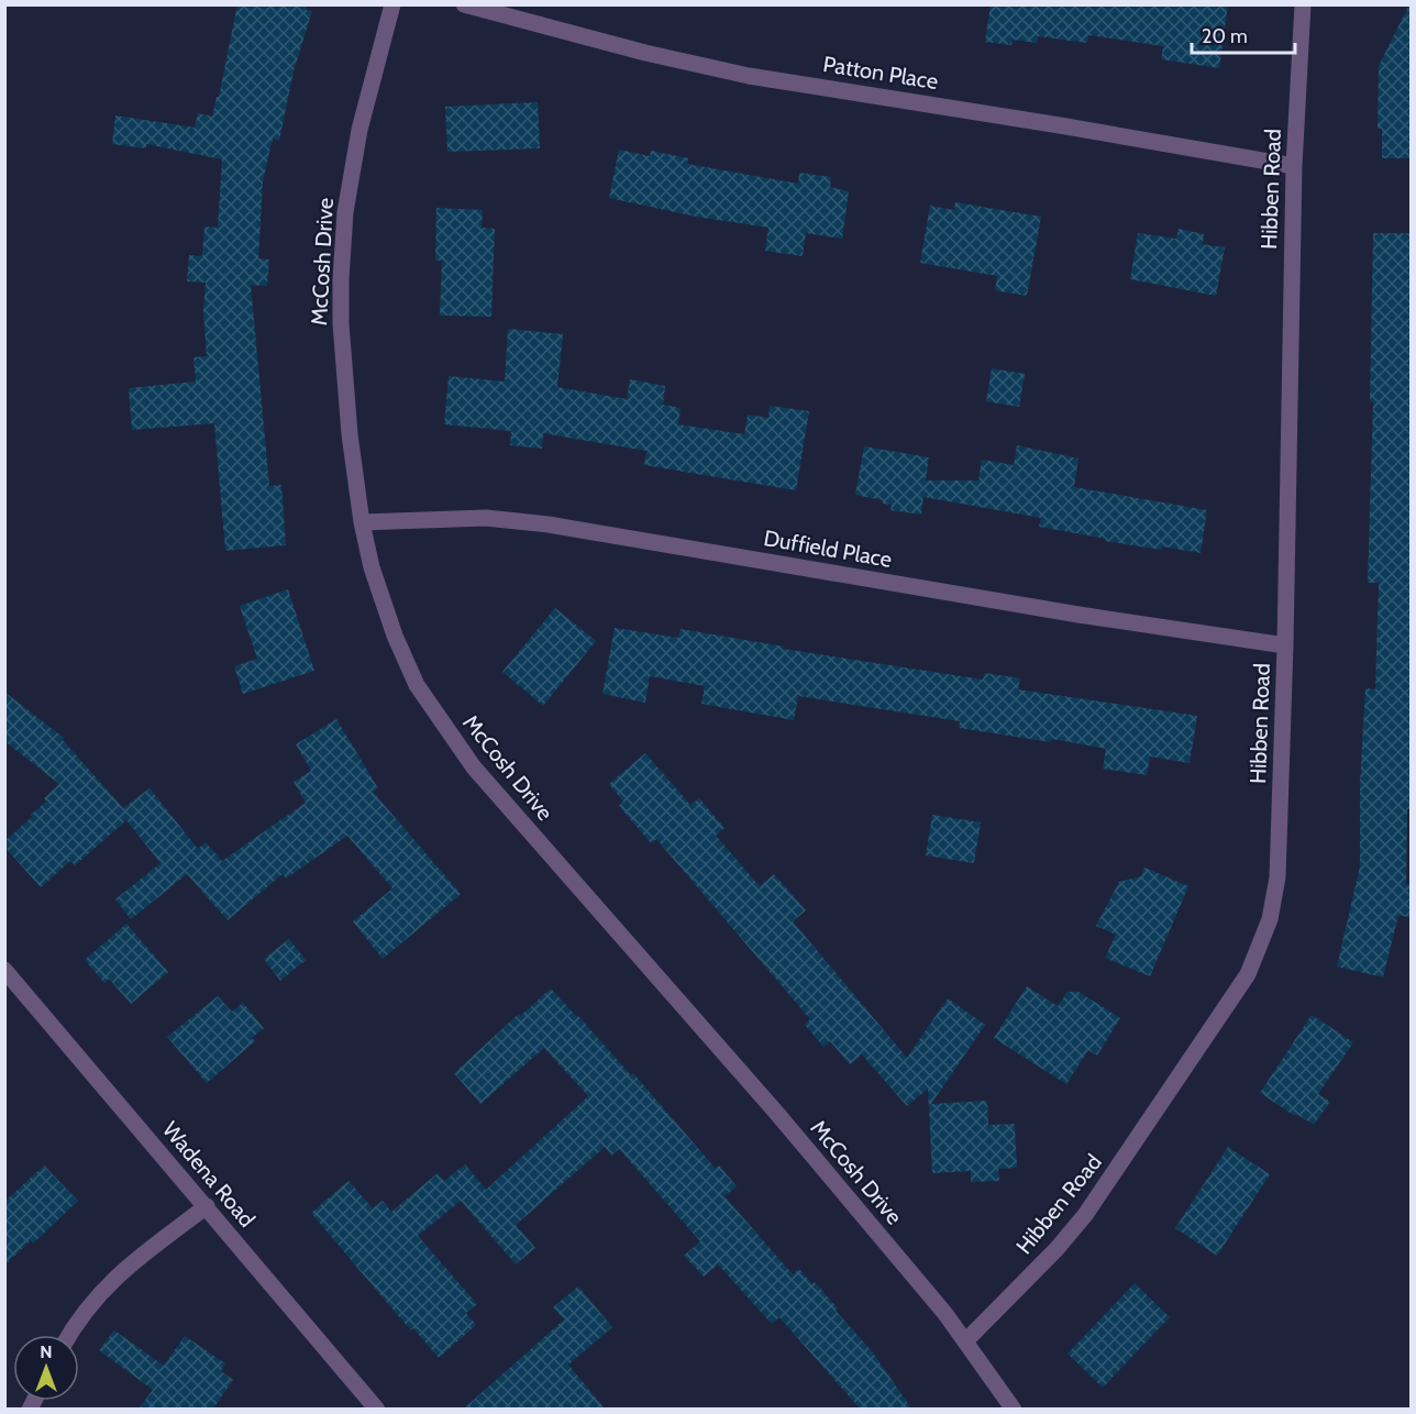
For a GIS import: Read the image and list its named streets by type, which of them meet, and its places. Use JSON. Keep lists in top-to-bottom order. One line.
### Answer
{"streets":{"street":["Patton Place","Hibben Road","McCosh Drive","Duffield Place","Wadena Road"]},"crossings":[["Patton Place","Hibben Road"],["Hibben Road","McCosh Drive"],["Hibben Road","Duffield Place"],["McCosh Drive","Duffield Place"]],"scale_bar":"20 m","north":"top"}
